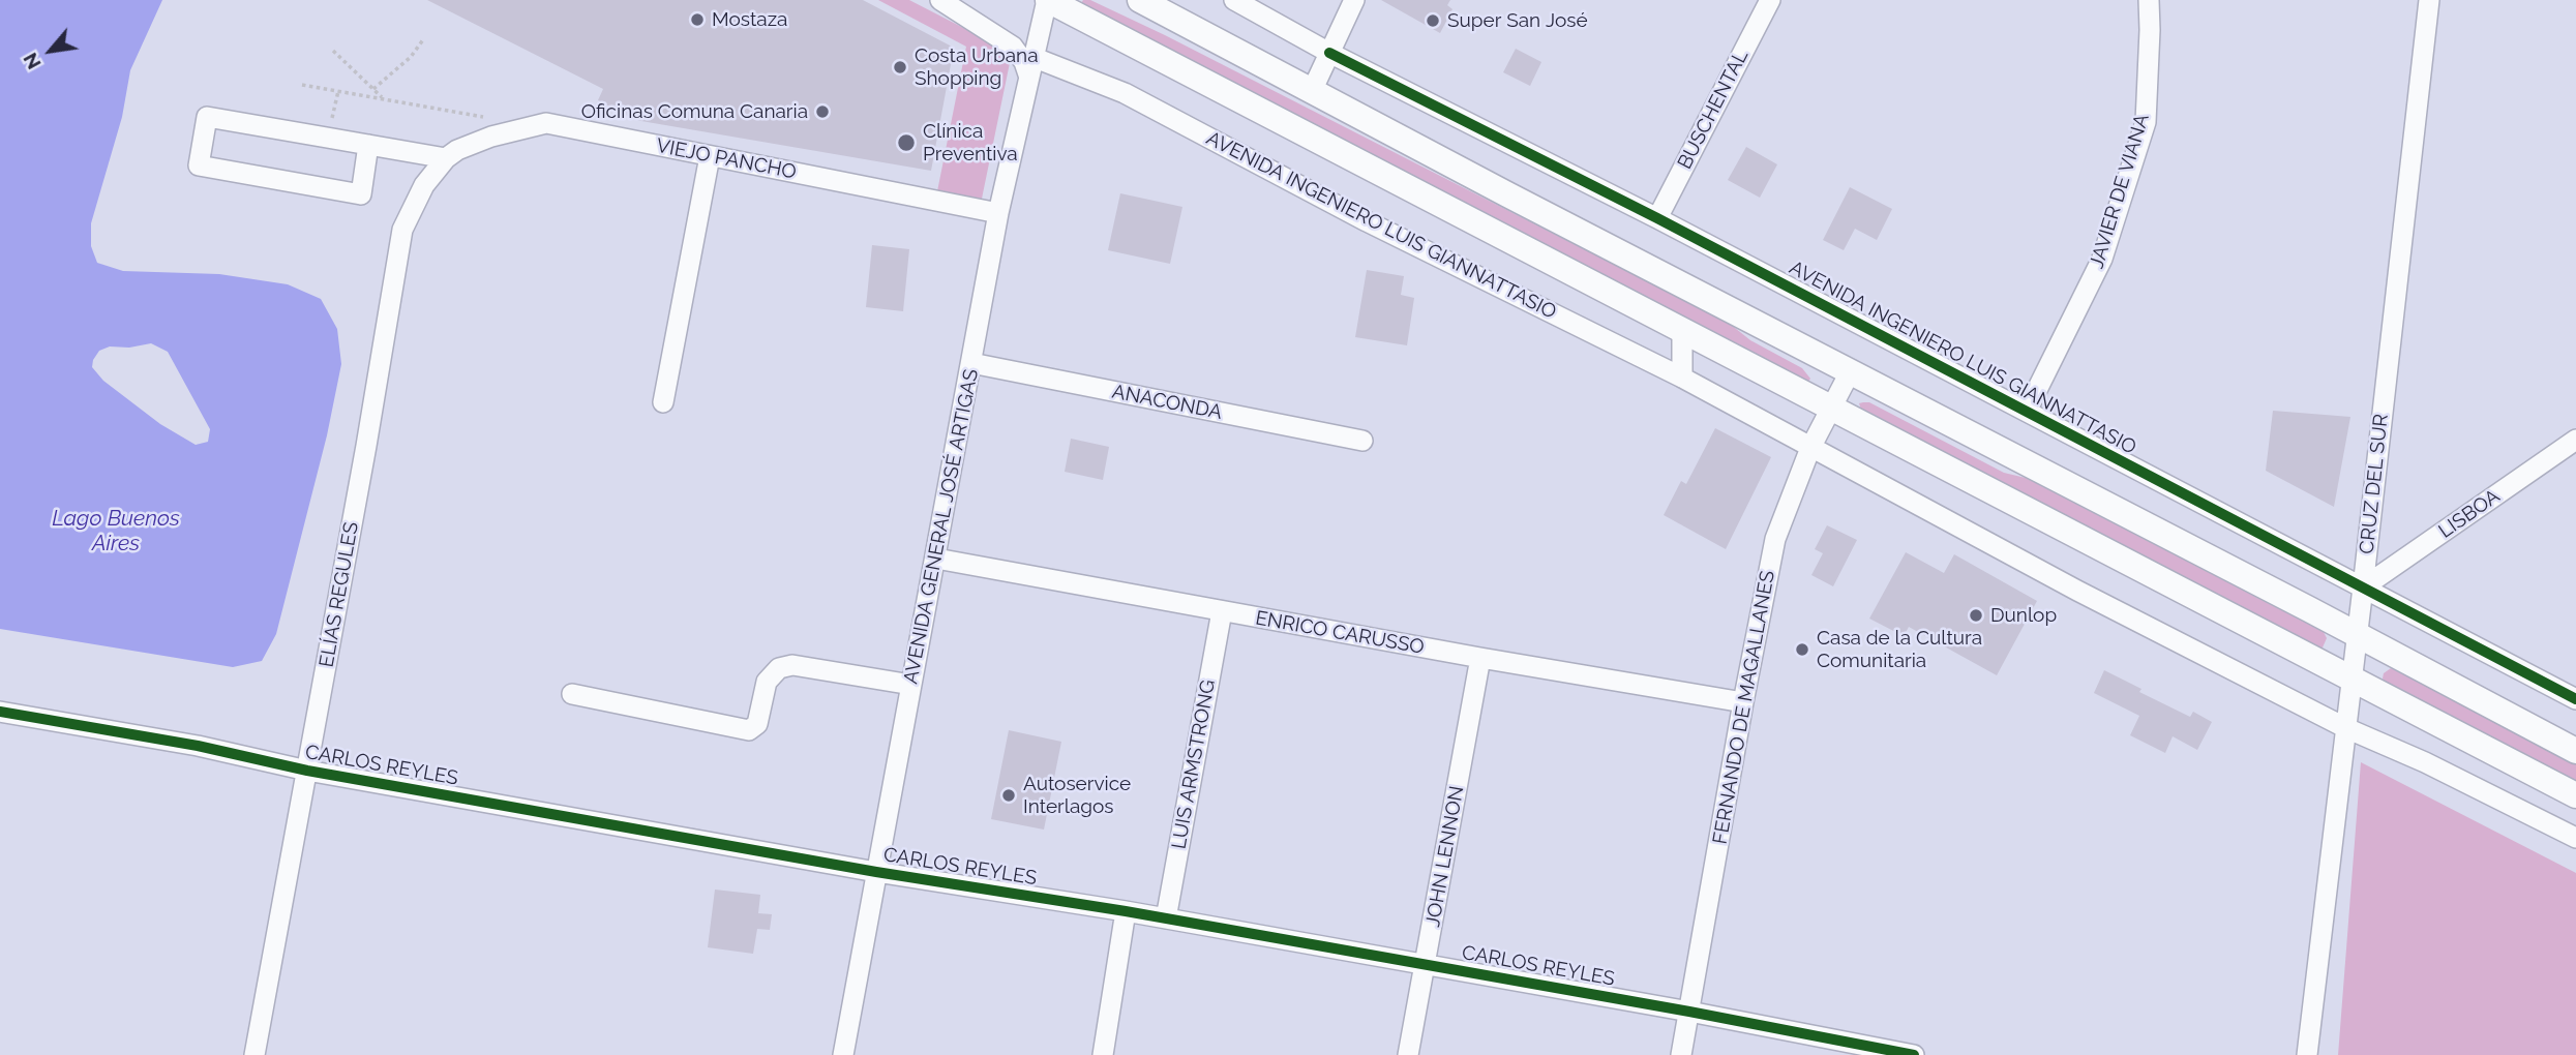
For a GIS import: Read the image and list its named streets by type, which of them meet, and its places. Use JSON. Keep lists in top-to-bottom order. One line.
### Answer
{"streets":{"street":["BUSCHENTAL","VIEJO PANCHO","JAVIER DE VIANA","AVENIDA INGENIERO LUIS GIANNATTASIO","ANACONDA","CRUZ DEL SUR","LISBOA","AVENIDA GENERAL JOSÉ ARTIGAS","ELÍAS REGULES","ENRICO CARUSSO","FERNANDO DE MAGALLANES","LUIS ARMSTRONG","CARLOS REYLES","JOHN LENNON"]},"crossings":[["BUSCHENTAL","AVENIDA INGENIERO LUIS GIANNATTASIO"],["VIEJO PANCHO","AVENIDA GENERAL JOSÉ ARTIGAS"],["VIEJO PANCHO","ELÍAS REGULES"],["JAVIER DE VIANA","AVENIDA INGENIERO LUIS GIANNATTASIO"],["AVENIDA INGENIERO LUIS GIANNATTASIO","CRUZ DEL SUR"],["AVENIDA INGENIERO LUIS GIANNATTASIO","LISBOA"],["AVENIDA INGENIERO LUIS GIANNATTASIO","AVENIDA GENERAL JOSÉ ARTIGAS"],["AVENIDA INGENIERO LUIS GIANNATTASIO","FERNANDO DE MAGALLANES"],["ANACONDA","AVENIDA GENERAL JOSÉ ARTIGAS"],["CRUZ DEL SUR","LISBOA"],["AVENIDA GENERAL JOSÉ ARTIGAS","ENRICO CARUSSO"],["AVENIDA GENERAL JOSÉ ARTIGAS","CARLOS REYLES"],["ELÍAS REGULES","CARLOS REYLES"],["ENRICO CARUSSO","FERNANDO DE MAGALLANES"],["ENRICO CARUSSO","LUIS ARMSTRONG"],["ENRICO CARUSSO","JOHN LENNON"],["FERNANDO DE MAGALLANES","CARLOS REYLES"],["LUIS ARMSTRONG","CARLOS REYLES"],["CARLOS REYLES","JOHN LENNON"]],"water":["Lago Buenos Aires"],"places":["Mostaza","Super San José","Costa Urbana Shopping","Oficinas Comuna Canaria","Clínica Preventiva","Dunlop","Casa de la Cultura Comunitaria","Autoservice Interlagos"],"north":"bottom left"}
